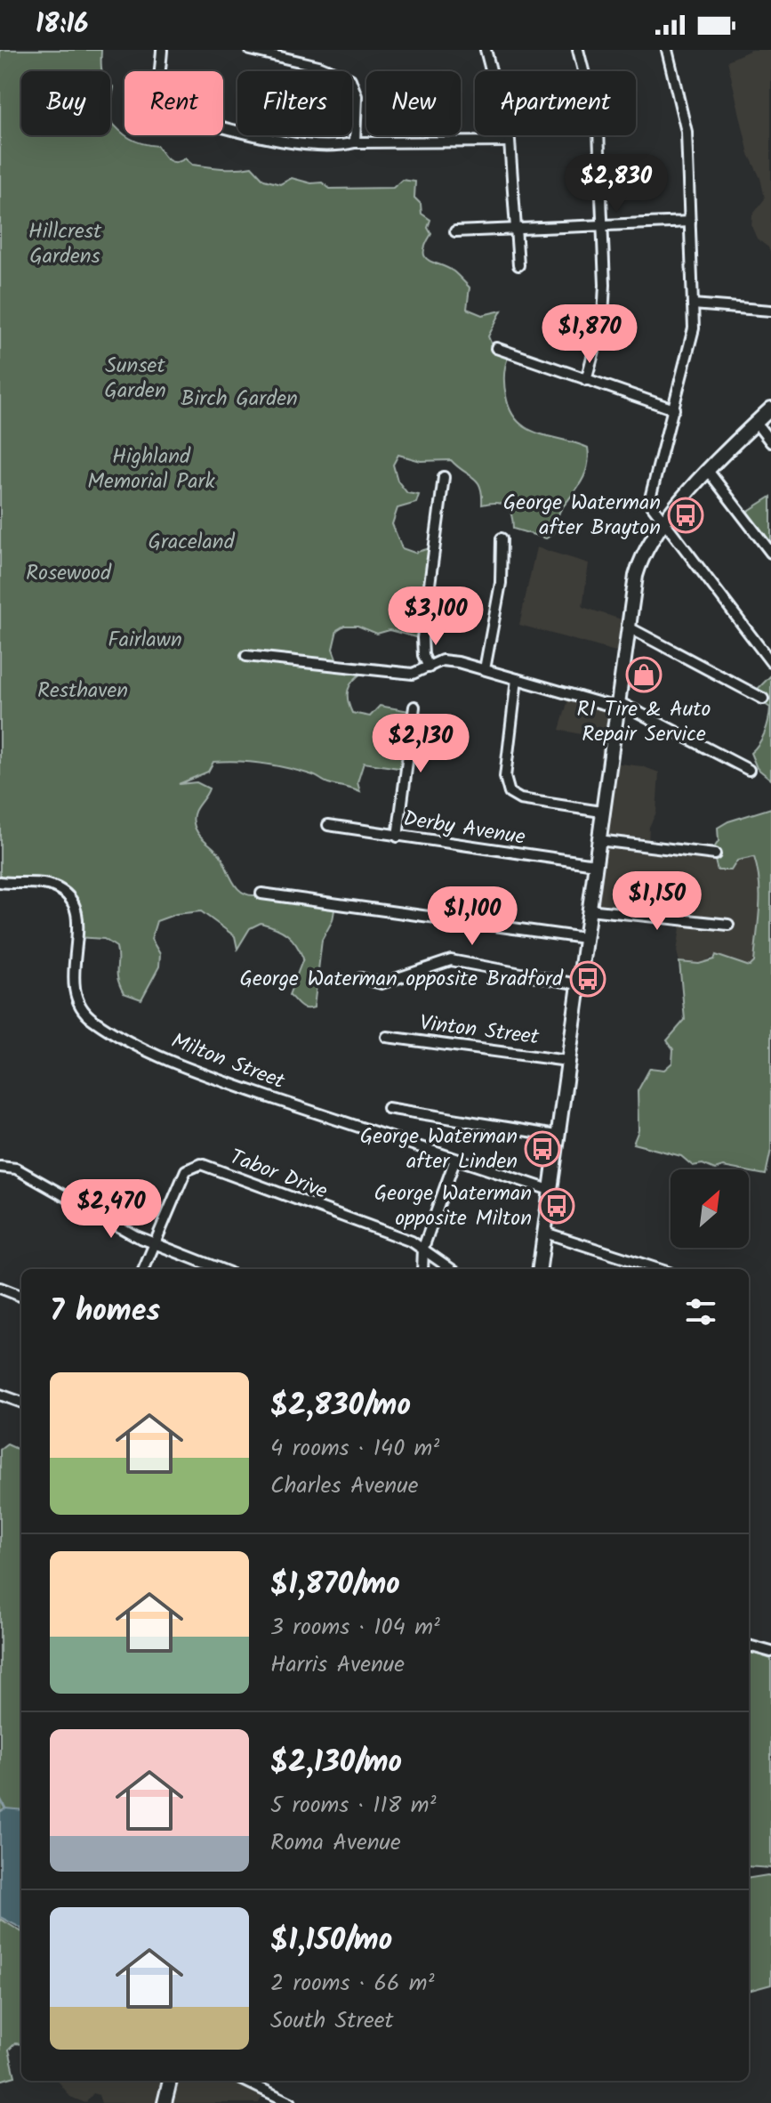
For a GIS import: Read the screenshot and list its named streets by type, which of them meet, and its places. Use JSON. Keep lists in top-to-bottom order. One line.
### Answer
{"streets":{"street":["Derby Avenue","Vinton Street","Milton Street","Tabor Drive"]},"parks":["Hillcrest Gardens","Sunset Garden","Birch Garden","Highland Memorial Park","Graceland","Rosewood","Fairlawn","Resthaven"],"places":{"bus stop":["George Waterman after Brayton","George Waterman opposite Bradford","George Waterman after Linden","George Waterman opposite Milton"],"shop":["RI Tire & Auto Repair Service"]},"north":"top right","page":{"status":"18:16","chip":["Buy","Rent","Filters","New","Apartment"],"price":["$2,830","$1,870","$3,100","$2,130","$1,150","$1,100","$2,470"],"heading":"7 homes","list":[{"name":"$2,830/mo","note":"4 rooms · 140 m² · Charles Avenue"},{"name":"$1,870/mo","note":"3 rooms · 104 m² · Harris Avenue"},{"name":"$2,130/mo","note":"5 rooms · 118 m² · Roma Avenue"},{"name":"$1,150/mo","note":"2 rooms · 66 m² · South Street"}]}}
